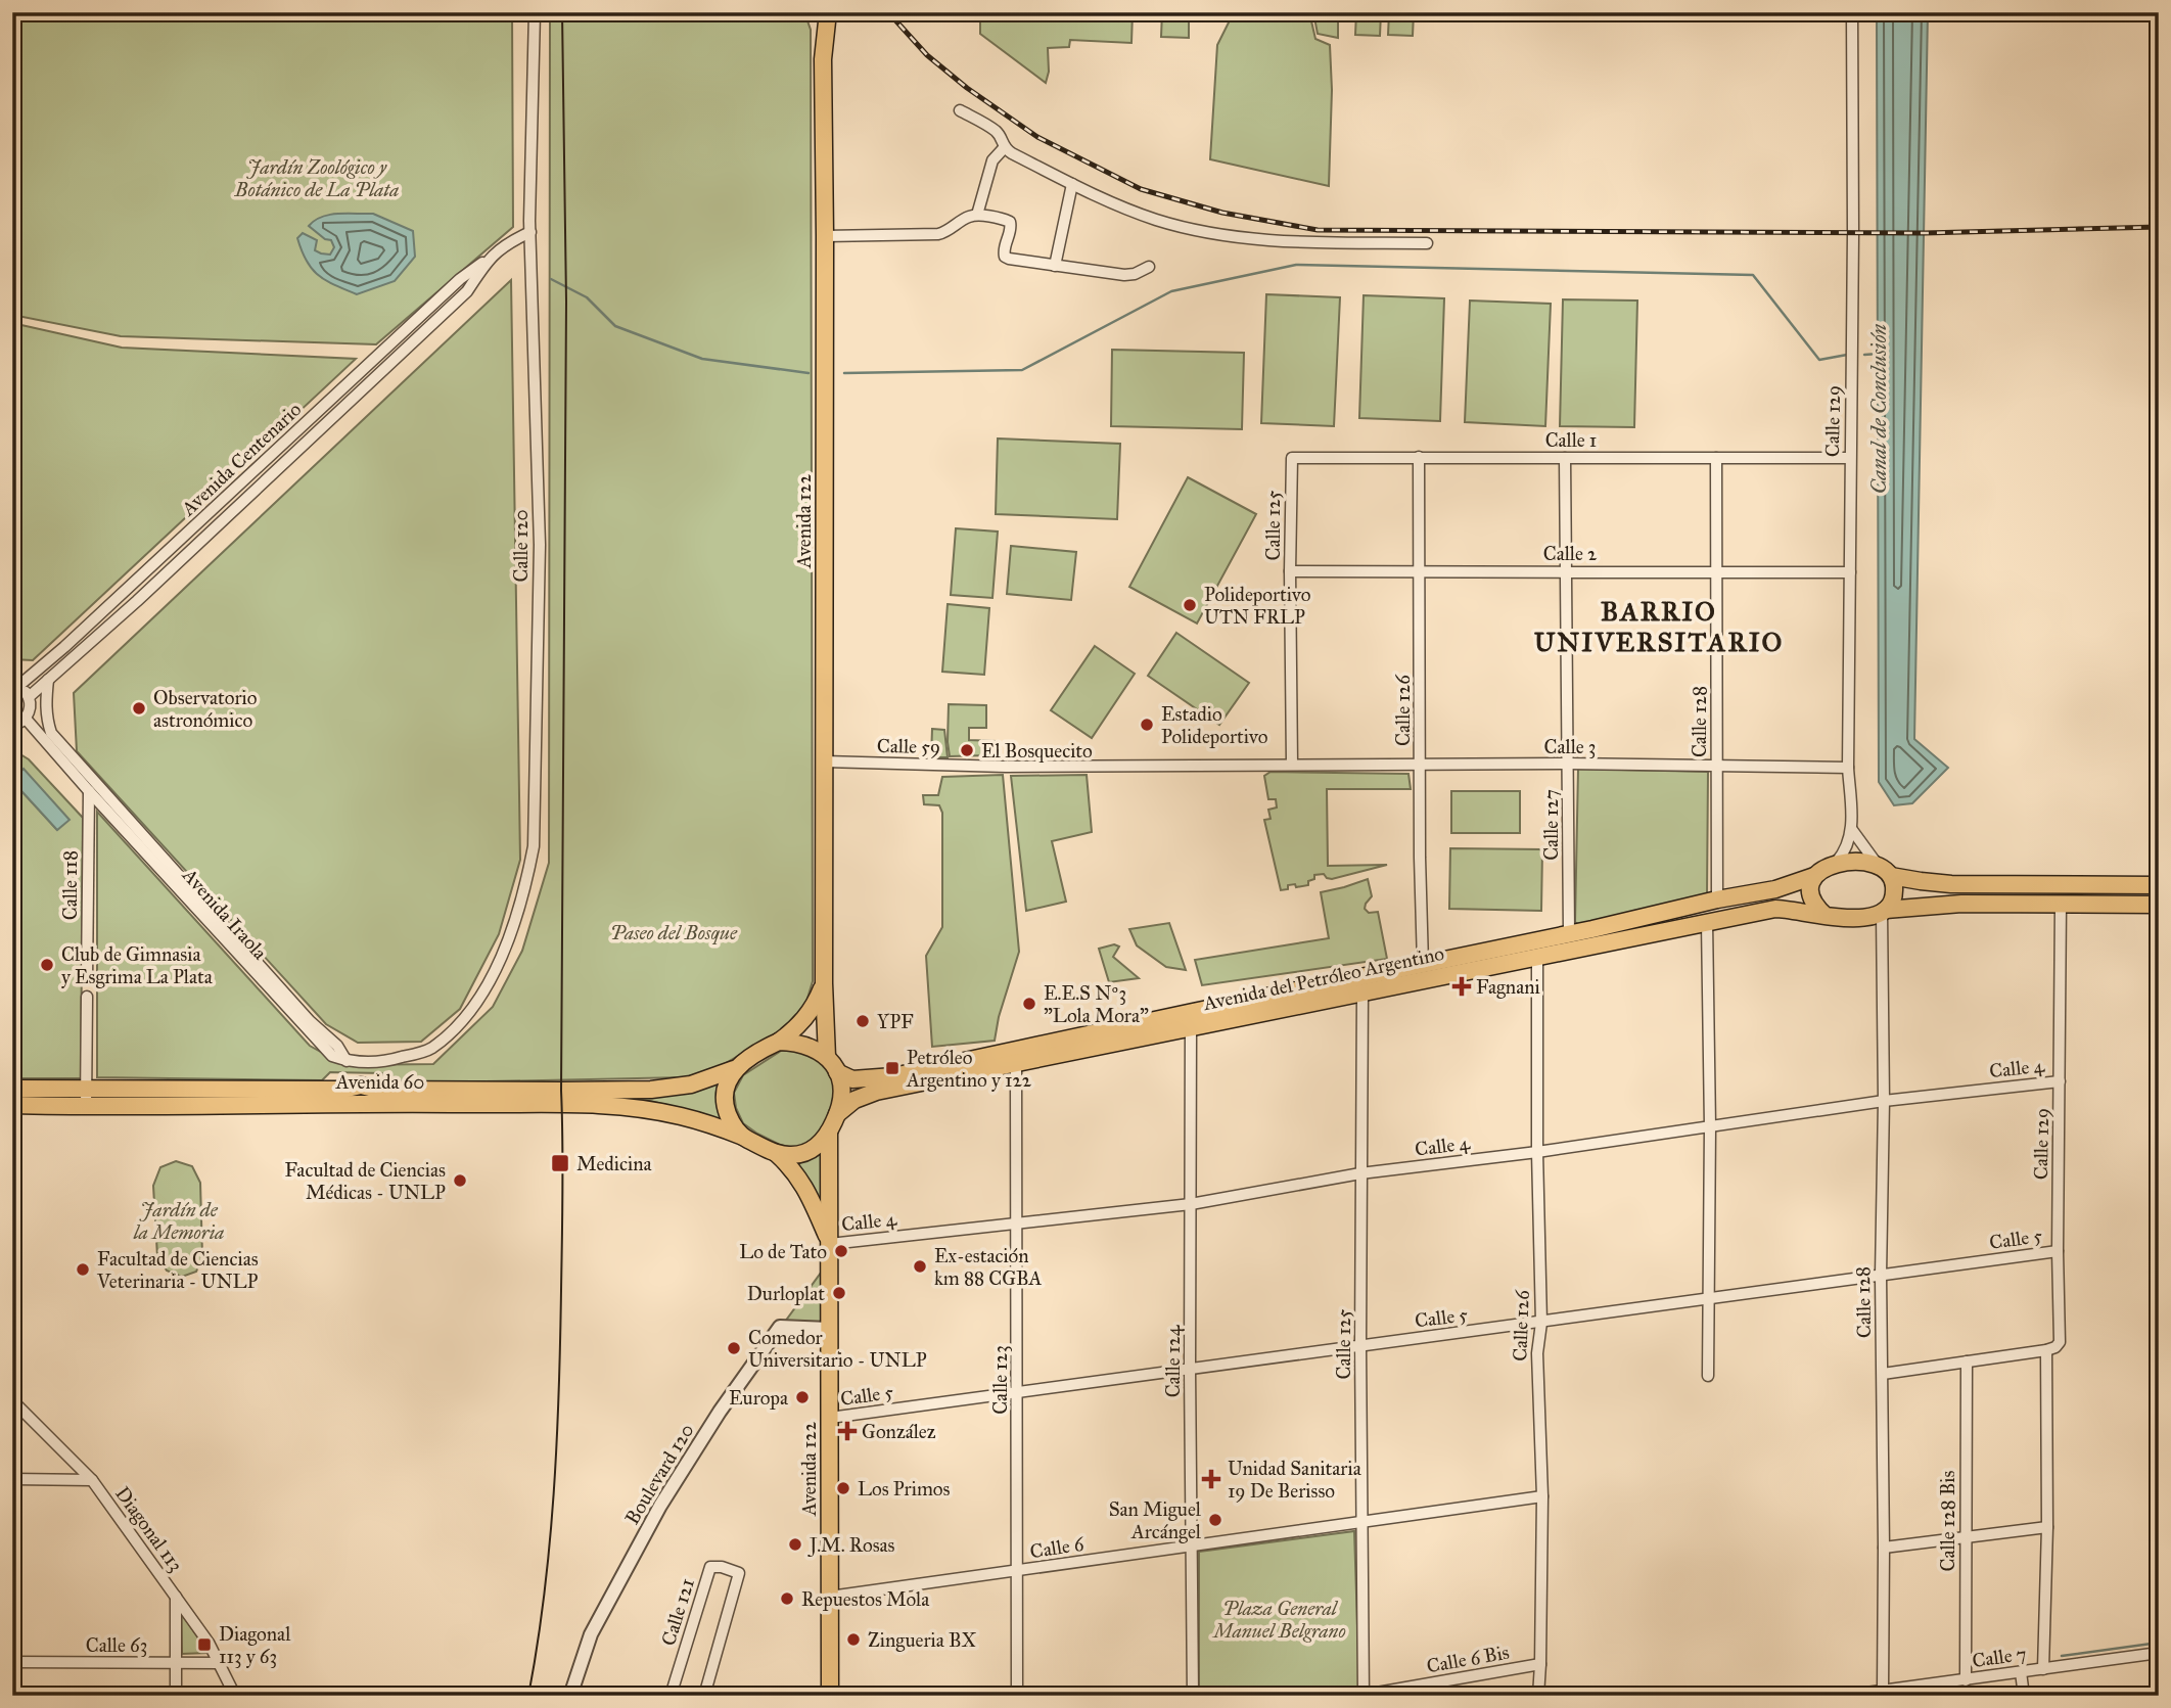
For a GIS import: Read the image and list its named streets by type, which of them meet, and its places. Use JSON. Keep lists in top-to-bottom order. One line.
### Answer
{"streets":{"main road":["Avenida 122","Avenida del Petróleo Argentino","Avenida 60"],"street":["Calle 129","Calle 1","Avenida Centenario","Calle 125","Calle 120","Calle 2","Calle 126","Calle 128","Calle 59","Calle 3","Calle 127","Calle 118","Avenida Iraola","Calle 4","Calle 5","Calle 124","Calle 123","Boulevard 120","Calle 128 Bis","Diagonal 113","Calle 6","Calle 121","Calle 63","Calle 7","Calle 6 Bis"]},"crossings":[["Calle 129","Calle 1"],["Calle 129","Calle 2"],["Calle 129","Calle 128"],["Calle 129","Calle 3"],["Calle 129","Avenida del Petróleo Argentino"],["Calle 129","Calle 4"],["Calle 129","Calle 5"],["Calle 1","Calle 125"],["Calle 1","Calle 126"],["Calle 1","Calle 128"],["Calle 1","Calle 127"],["Avenida Centenario","Calle 120"],["Avenida 122","Calle 59"],["Avenida 122","Avenida del Petróleo Argentino"],["Avenida 122","Calle 4"],["Avenida 122","Avenida 60"],["Avenida 122","Calle 5"],["Avenida 122","Boulevard 120"],["Avenida 122","Calle 6"],["Calle 125","Calle 2"],["Calle 125","Calle 59"],["Calle 125","Calle 3"],["Calle 125","Avenida del Petróleo Argentino"],["Calle 125","Calle 4"],["Calle 125","Calle 5"],["Calle 125","Calle 6"],["Calle 125","Calle 6 Bis"],["Calle 120","Avenida Iraola"],["Calle 2","Calle 126"],["Calle 2","Calle 128"],["Calle 2","Calle 127"],["Calle 126","Calle 3"],["Calle 126","Avenida del Petróleo Argentino"],["Calle 126","Calle 4"],["Calle 126","Calle 5"],["Calle 126","Calle 6"],["Calle 126","Calle 6 Bis"],["Calle 128","Calle 3"],["Calle 128","Avenida del Petróleo Argentino"],["Calle 128","Calle 4"],["Calle 128","Calle 5"],["Calle 128","Calle 7"],["Calle 59","Calle 3"],["Calle 3","Calle 127"],["Calle 127","Avenida del Petróleo Argentino"],["Calle 118","Avenida Iraola"],["Avenida del Petróleo Argentino","Avenida 60"],["Avenida del Petróleo Argentino","Calle 124"],["Avenida del Petróleo Argentino","Calle 123"],["Calle 4","Calle 124"],["Calle 4","Calle 123"],["Calle 5","Calle 124"],["Calle 5","Calle 123"],["Calle 124","Calle 6"],["Calle 123","Calle 6"],["Calle 128 Bis","Calle 7"],["Diagonal 113","Calle 63"]],"districts":["BARRIO UNIVERSITARIO"],"water":["Canal de Conclusión"],"parks":["Jardín Zoológico y Botánico de La Plata","Paseo del Bosque","Jardín de la Memoria","Plaza General Manuel Belgrano"],"places":{"other":["Polideportivo UTN FRLP","Observatorio astronómico","Estadio Polideportivo","El Bosquecito","Club de Gimnasia y Esgrima La Plata","E.E.S Nº3 \"Lola Mora\"","YPF","Facultad de Ciencias Médicas - UNLP","Lo de Tato","Ex-estación km 88 CGBA","Facultad de Ciencias Veterinaria - UNLP","Durloplat","Comedor Universitario - UNLP","Europa","Los Primos","San Miguel Arcángel","J.M. Rosas","Repuestos Mola","Zingueria BX"],"health":["Fagnani","González","Unidad Sanitaria 19 De Berisso"],"transit":["Petróleo Argentino y 122","Medicina","Diagonal 113 y 63"]}}
